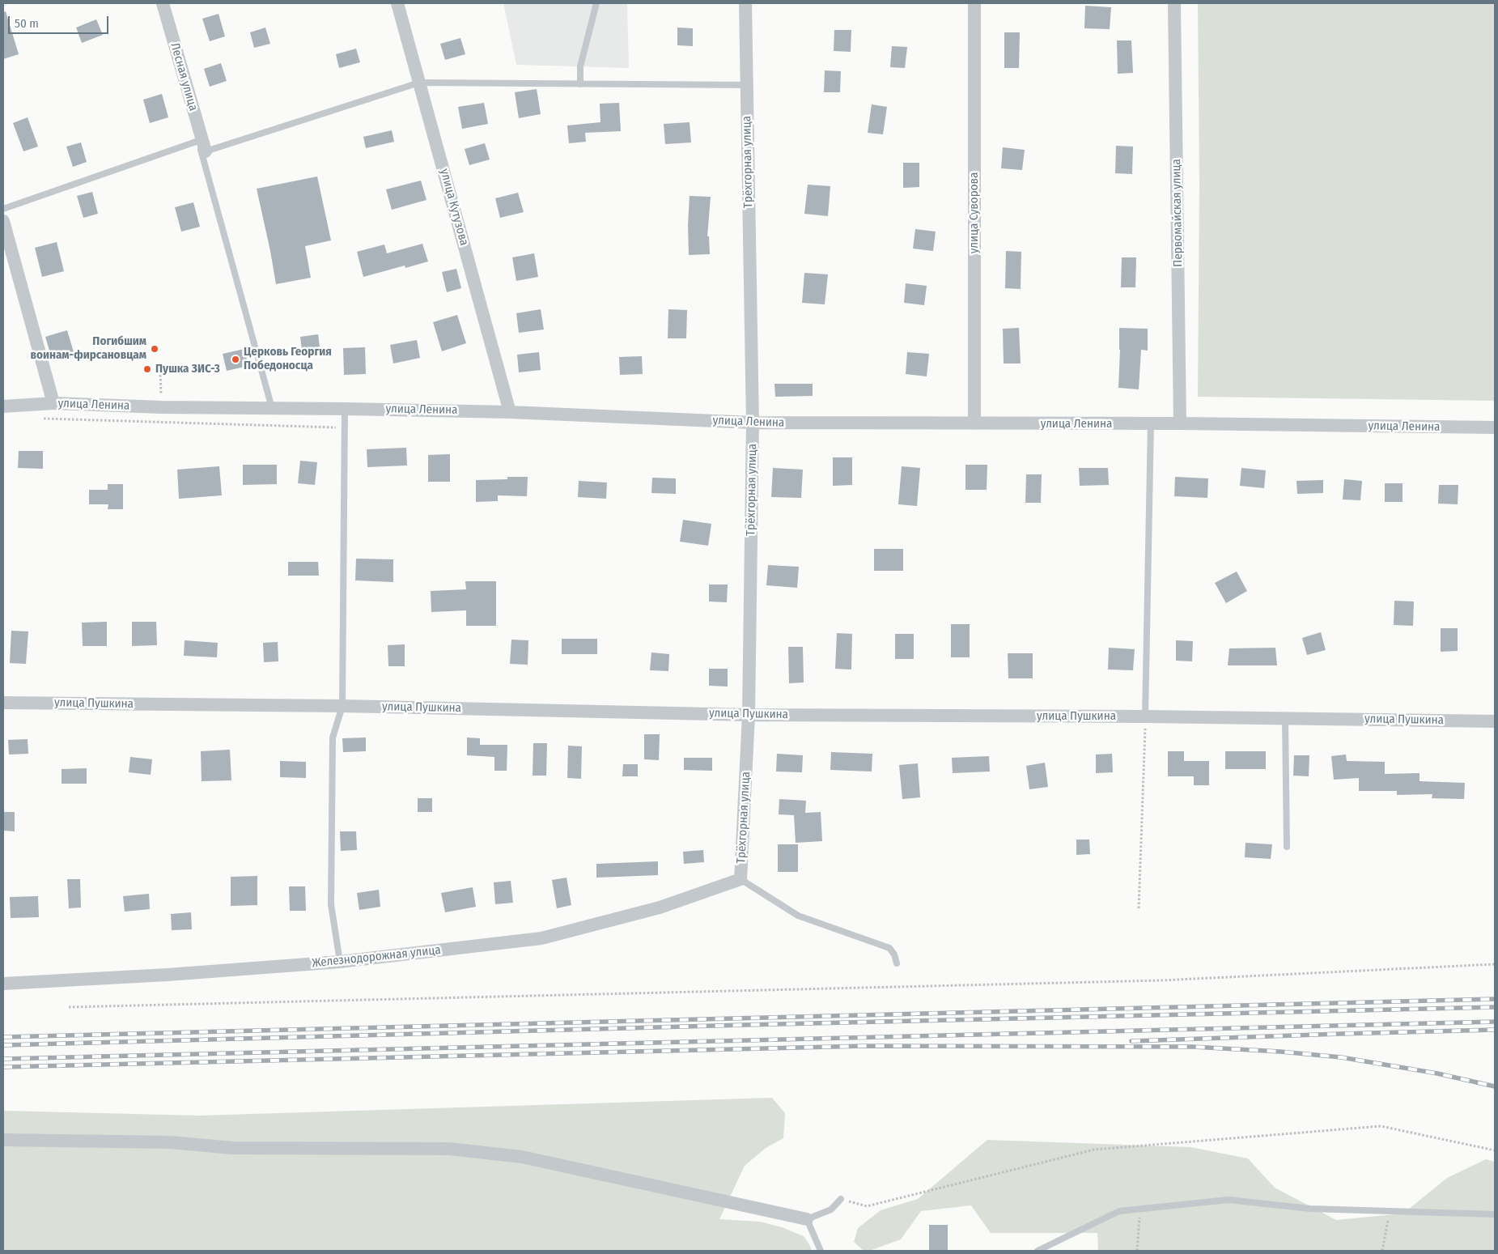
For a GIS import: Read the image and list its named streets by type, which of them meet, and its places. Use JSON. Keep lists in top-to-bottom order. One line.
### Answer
{"streets":{"street":["Лесная улица","Трёхгорная улица","улица Кутузова","улица Суворова","Первомайская улица","улица Ленина","улица Пушкина","Железнодорожная улица"]},"crossings":[["Трёхгорная улица","улица Ленина"],["Трёхгорная улица","улица Пушкина"],["Трёхгорная улица","Железнодорожная улица"],["улица Кутузова","улица Ленина"],["улица Суворова","улица Ленина"],["Первомайская улица","улица Ленина"]],"places":["Погибшим воинам-фирсановцам","Церковь Георгия Победоносца","Пушка ЗИС-3"],"scale_bar":"50 m"}
